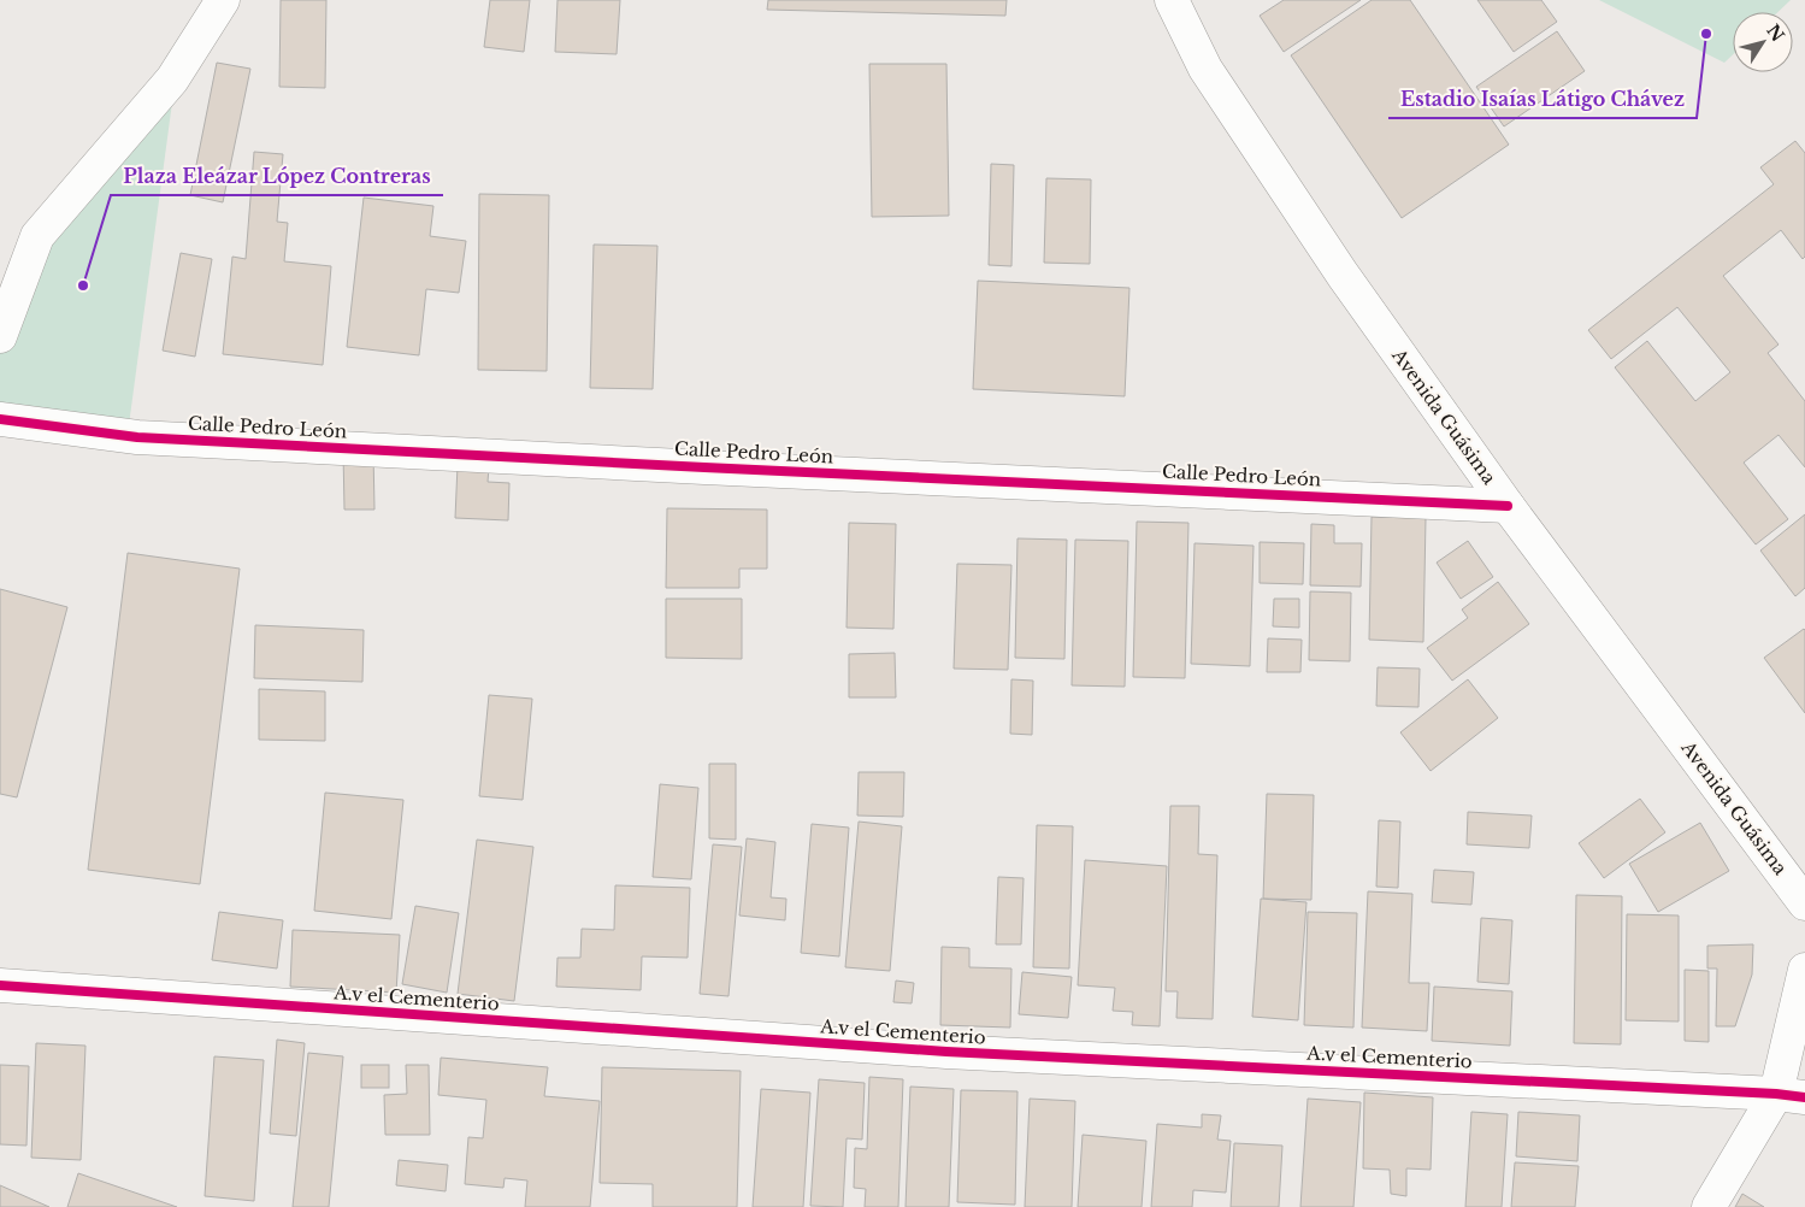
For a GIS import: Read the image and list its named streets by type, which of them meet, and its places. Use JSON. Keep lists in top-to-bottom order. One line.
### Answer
{"streets":{"street":["Avenida Guásima","Calle Pedro León","A.v el Cementerio"]},"crossings":[["Avenida Guásima","Calle Pedro León"]],"places":["Estadio Isaías Látigo Chávez","Plaza Eleázar López Contreras"],"north":"top right"}
